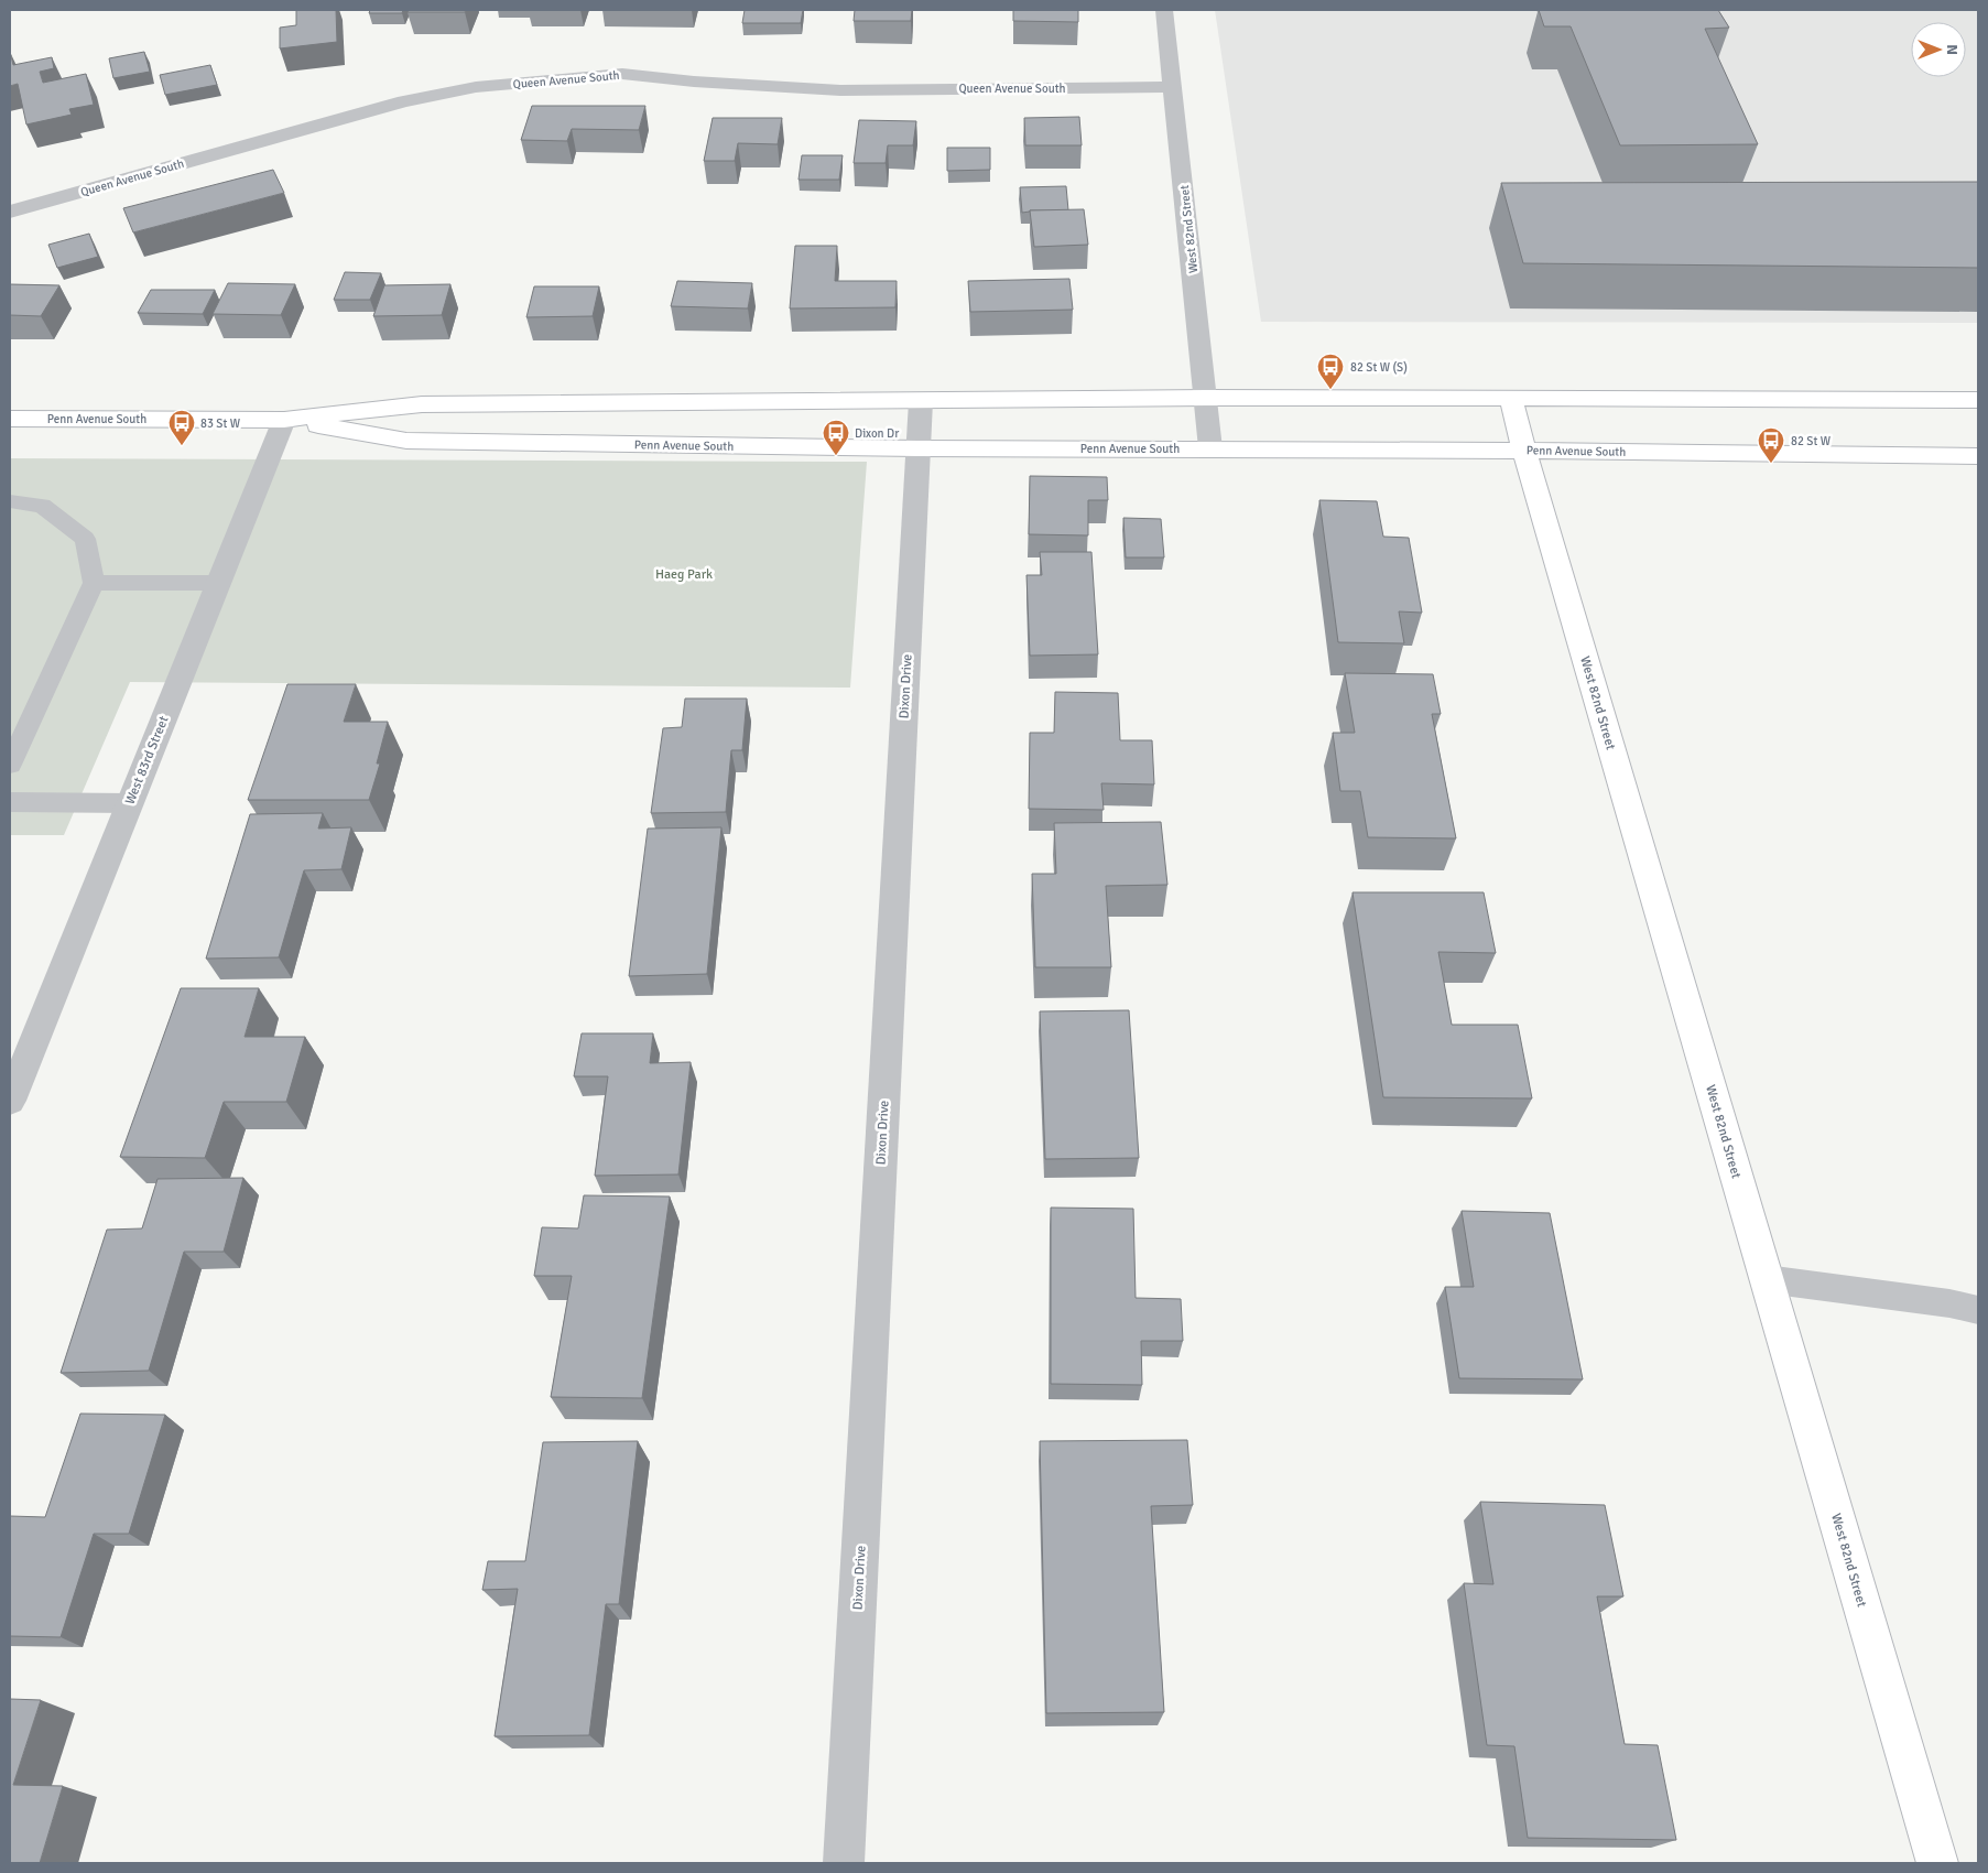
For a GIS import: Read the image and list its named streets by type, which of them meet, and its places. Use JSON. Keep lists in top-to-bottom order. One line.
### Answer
{"streets":{"main road":["West 82nd Street","Penn Avenue South"],"street":["Queen Avenue South","Dixon Drive","West 83rd Street"]},"crossings":[["Queen Avenue South","West 82nd Street"],["West 82nd Street","Penn Avenue South"],["Penn Avenue South","Dixon Drive"],["Penn Avenue South","West 83rd Street"]],"parks":["Haeg Park"],"places":{"bus stop":["82 St W (S)","83 St W","Dixon Dr","82 St W"]},"north":"right"}
